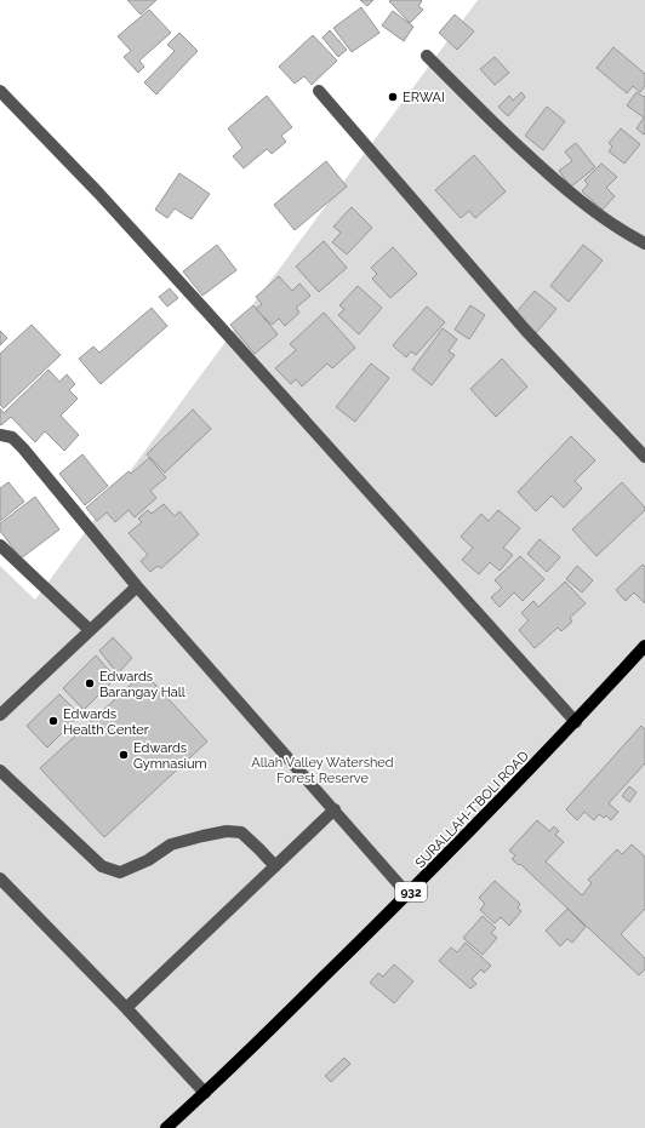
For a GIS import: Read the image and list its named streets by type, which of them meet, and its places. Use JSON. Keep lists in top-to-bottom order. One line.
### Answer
{"streets":{"main road":["SURALLAH-T'BOLI ROAD","932"]},"parks":["Allah Valley Watershed Forest Reserve"],"places":["ERWAI","Edwards Barangay Hall","Edwards Health Center","Edwards Gymnasium"]}
